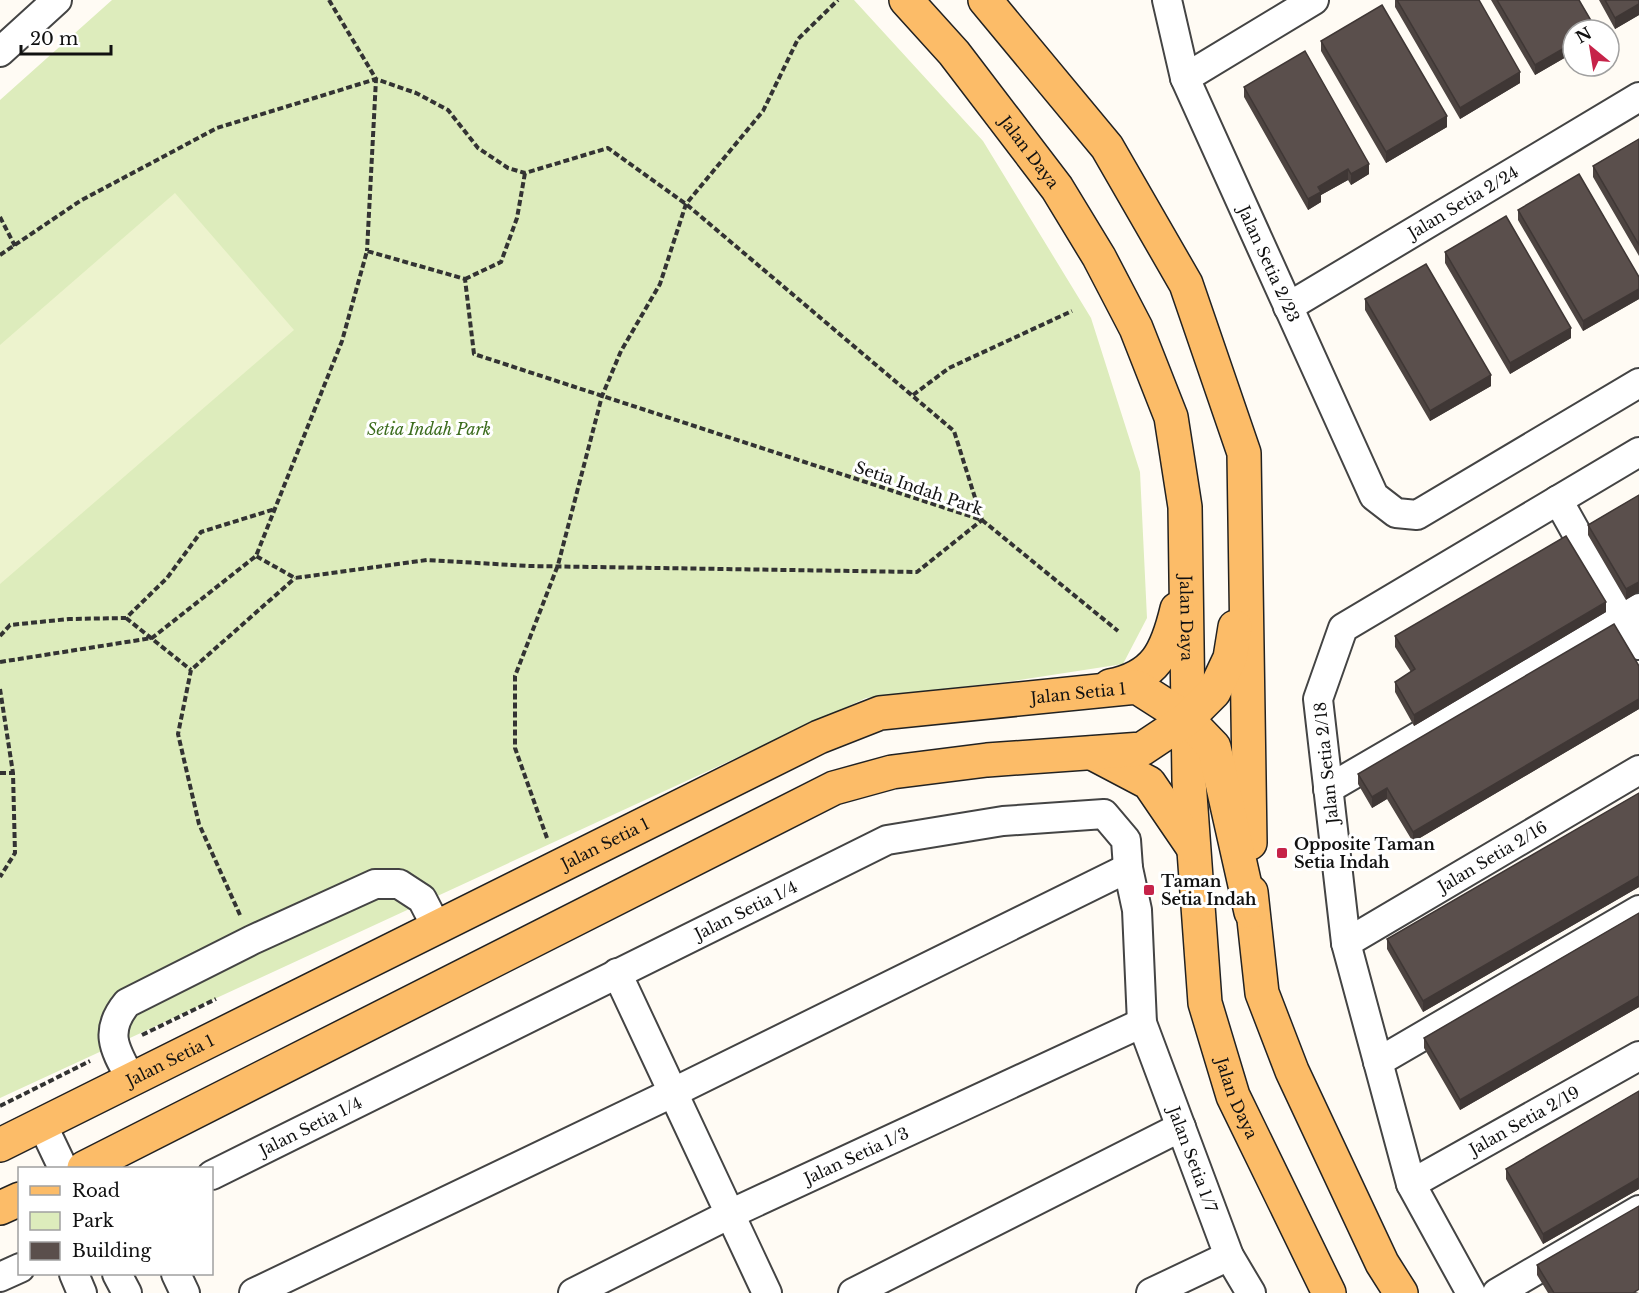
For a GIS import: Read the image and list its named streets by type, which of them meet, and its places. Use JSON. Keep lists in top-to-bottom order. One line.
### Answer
{"streets":{"main road":["Jalan Daya","Jalan Setia 1"],"street":["Jalan Setia 2/24","Jalan Setia 2/23","Jalan Setia 2/18","Jalan Setia 2/16","Jalan Setia 1/4","Jalan Setia 2/19","Jalan Setia 1/3","Jalan Setia 1/7"],"path":["Setia Indah Park"]},"crossings":[["Jalan Daya","Jalan Setia 1"],["Jalan Setia 2/24","Jalan Setia 2/23"],["Jalan Setia 2/18","Jalan Setia 2/16"],["Jalan Setia 2/18","Jalan Setia 2/19"],["Jalan Setia 1/4","Jalan Setia 1/3"],["Jalan Setia 1/4","Jalan Setia 1/7"],["Jalan Setia 1/3","Jalan Setia 1/7"]],"parks":["Setia Indah Park"],"places":{"transit":["Opposite Taman Setia Indah","Taman Setia Indah"]},"legend":["Road","Park","Building"],"scale_bar":"20 m","north":"top left"}
